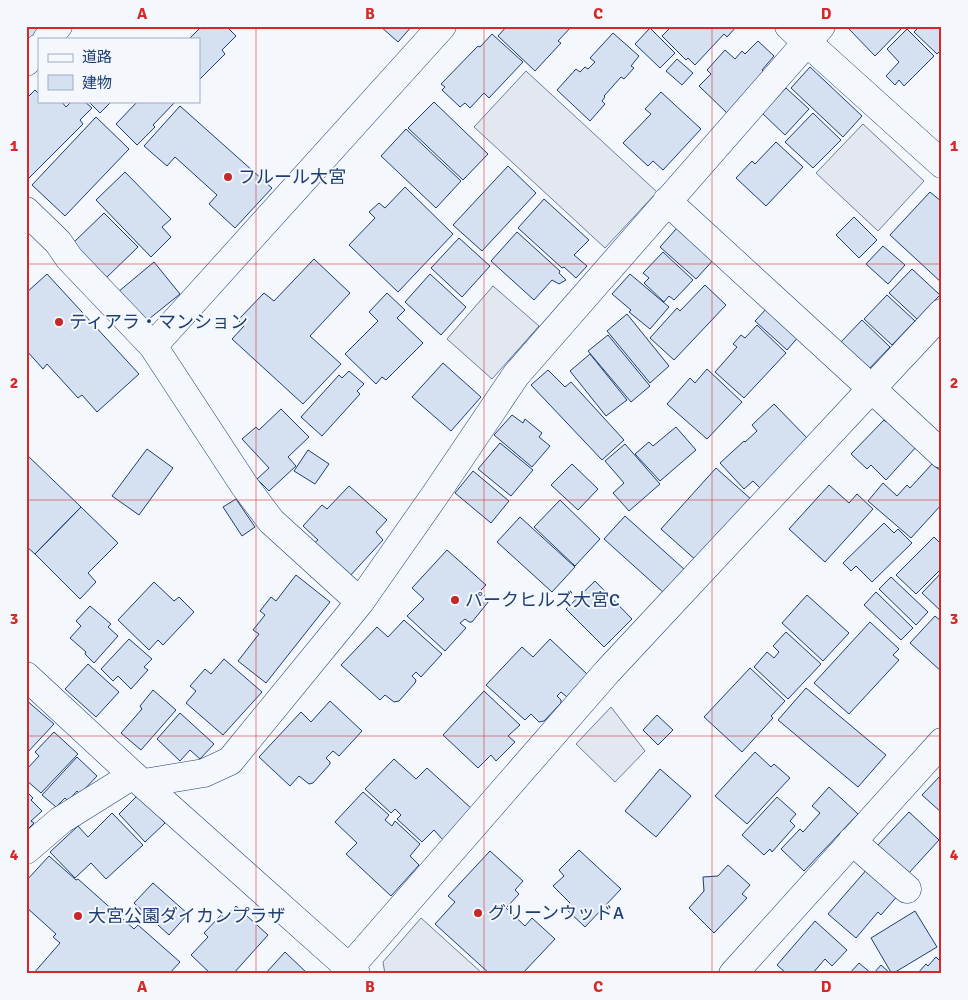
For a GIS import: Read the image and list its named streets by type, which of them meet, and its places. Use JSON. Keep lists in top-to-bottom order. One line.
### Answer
{"places":["フルール大宮","ティアラ・マンション","パークヒルズ大宮C","グリーンウッドA","大宮公園ダイカンプラザ"],"legend":["道路","建物"],"grid":{"columns":["A","B","C","D"],"rows":["1","2","3","4"]}}
